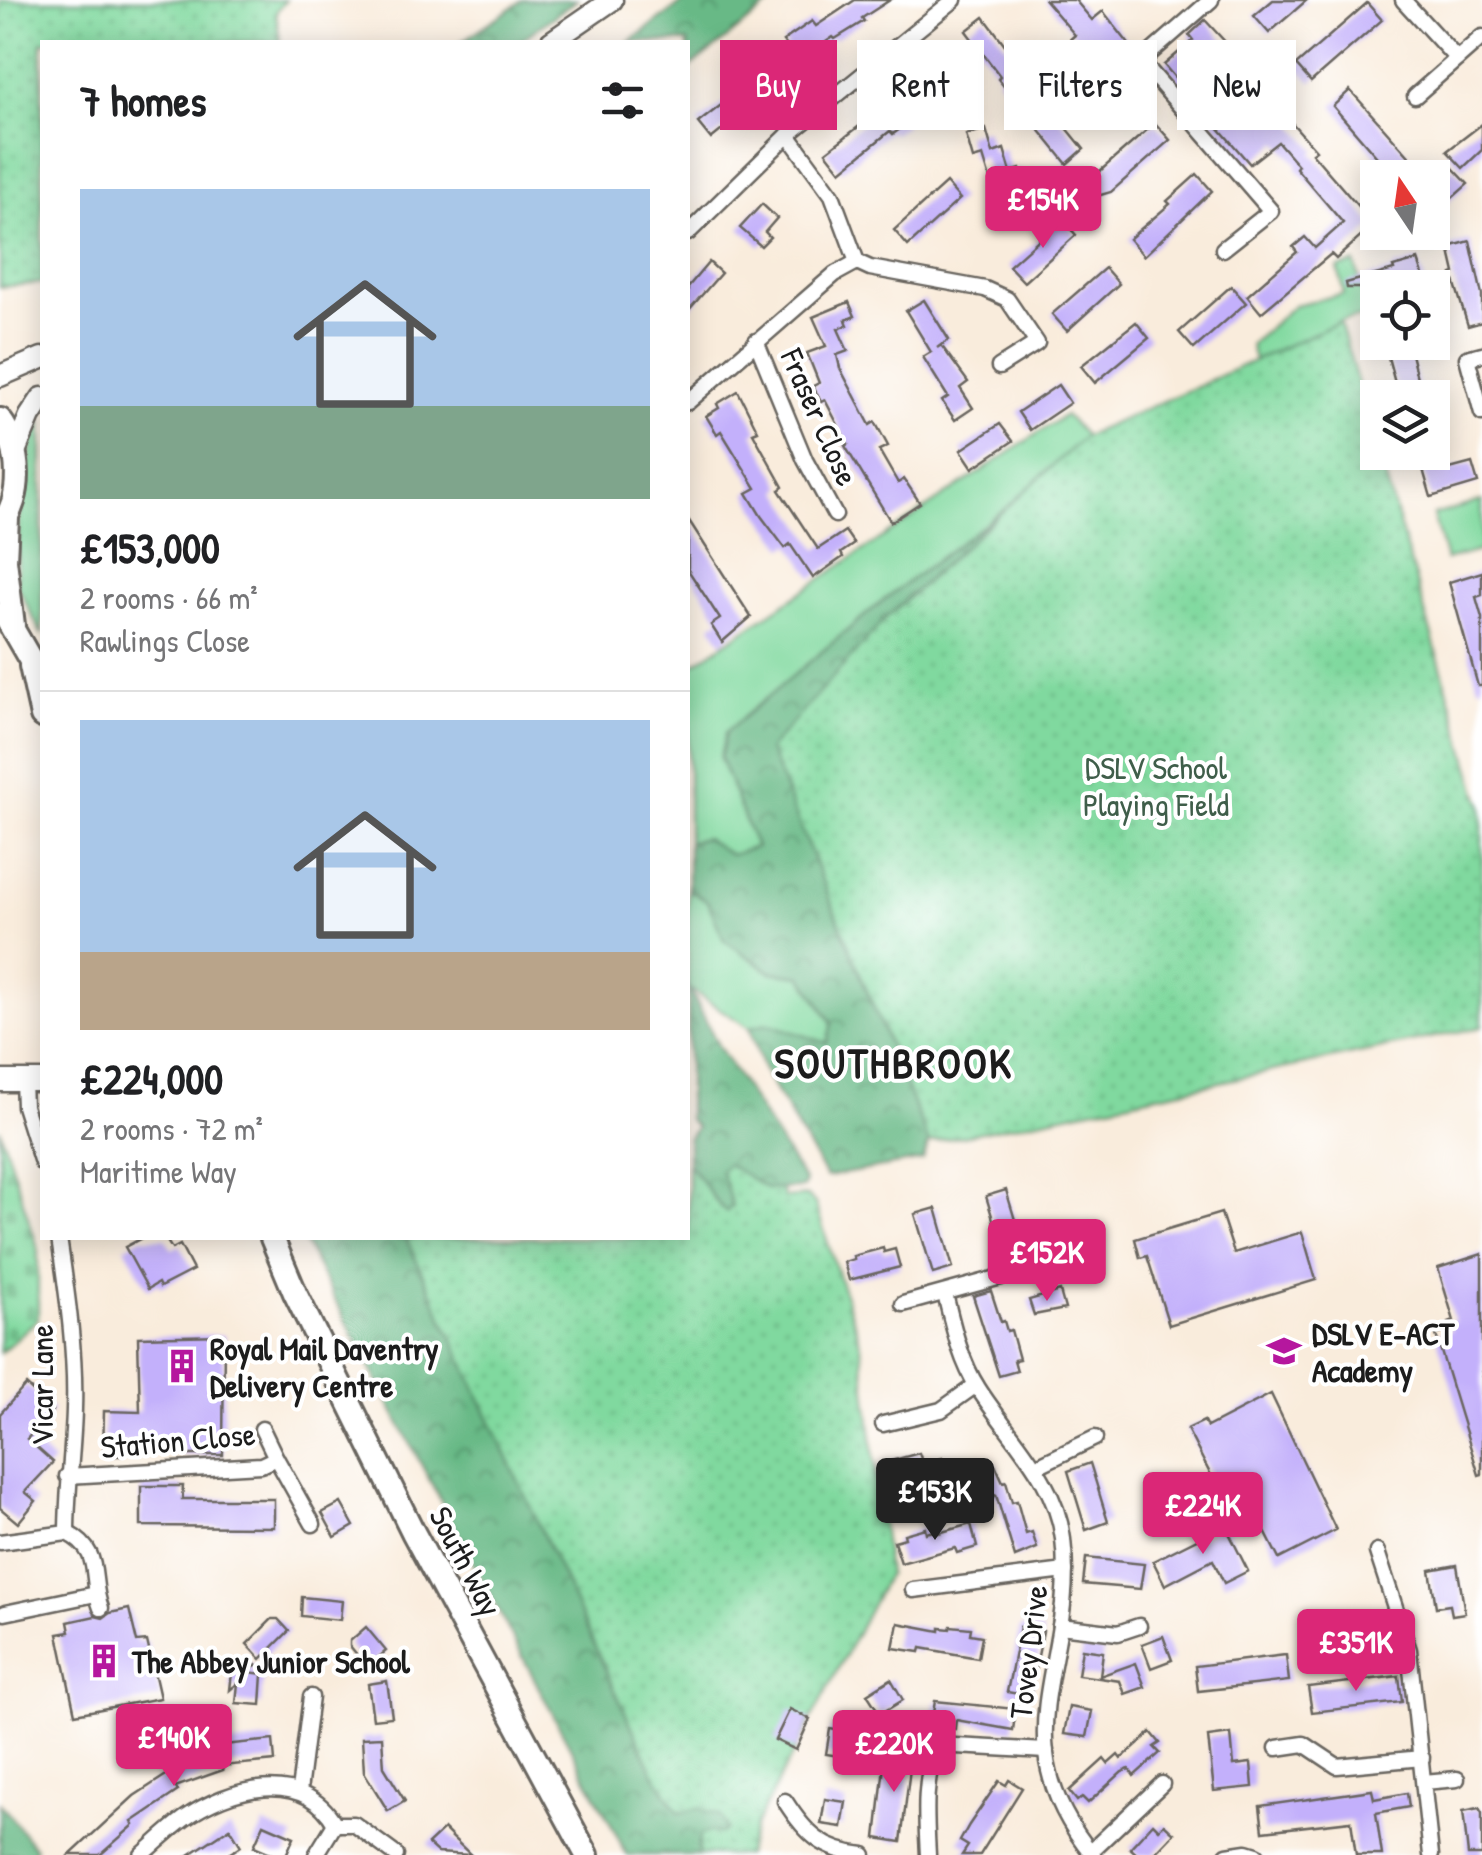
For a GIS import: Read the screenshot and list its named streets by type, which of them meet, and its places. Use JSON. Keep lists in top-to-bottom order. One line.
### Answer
{"streets":{"main road":["South Way"],"street":["Fraser Close","Vicar Lane","Station Close","Tovey Drive"]},"crossings":[["Vicar Lane","Station Close"]],"districts":["SOUTHBROOK"],"parks":["DSLV School Playing Field"],"places":{"school or university":["DSLV E-ACT Academy"],"building":["Royal Mail Daventry Delivery Centre","The Abbey Junior School"]},"north":"top","page":{"chip":["Buy","Rent","Filters","New"],"heading":"7 homes","list":[{"name":"£153,000","note":"2 rooms · 66 m² · Rawlings Close"},{"name":"£224,000","note":"2 rooms · 72 m² · Maritime Way"}],"price":["£154K","£152K","£153K","£224K","£351K","£140K","£220K"]}}
